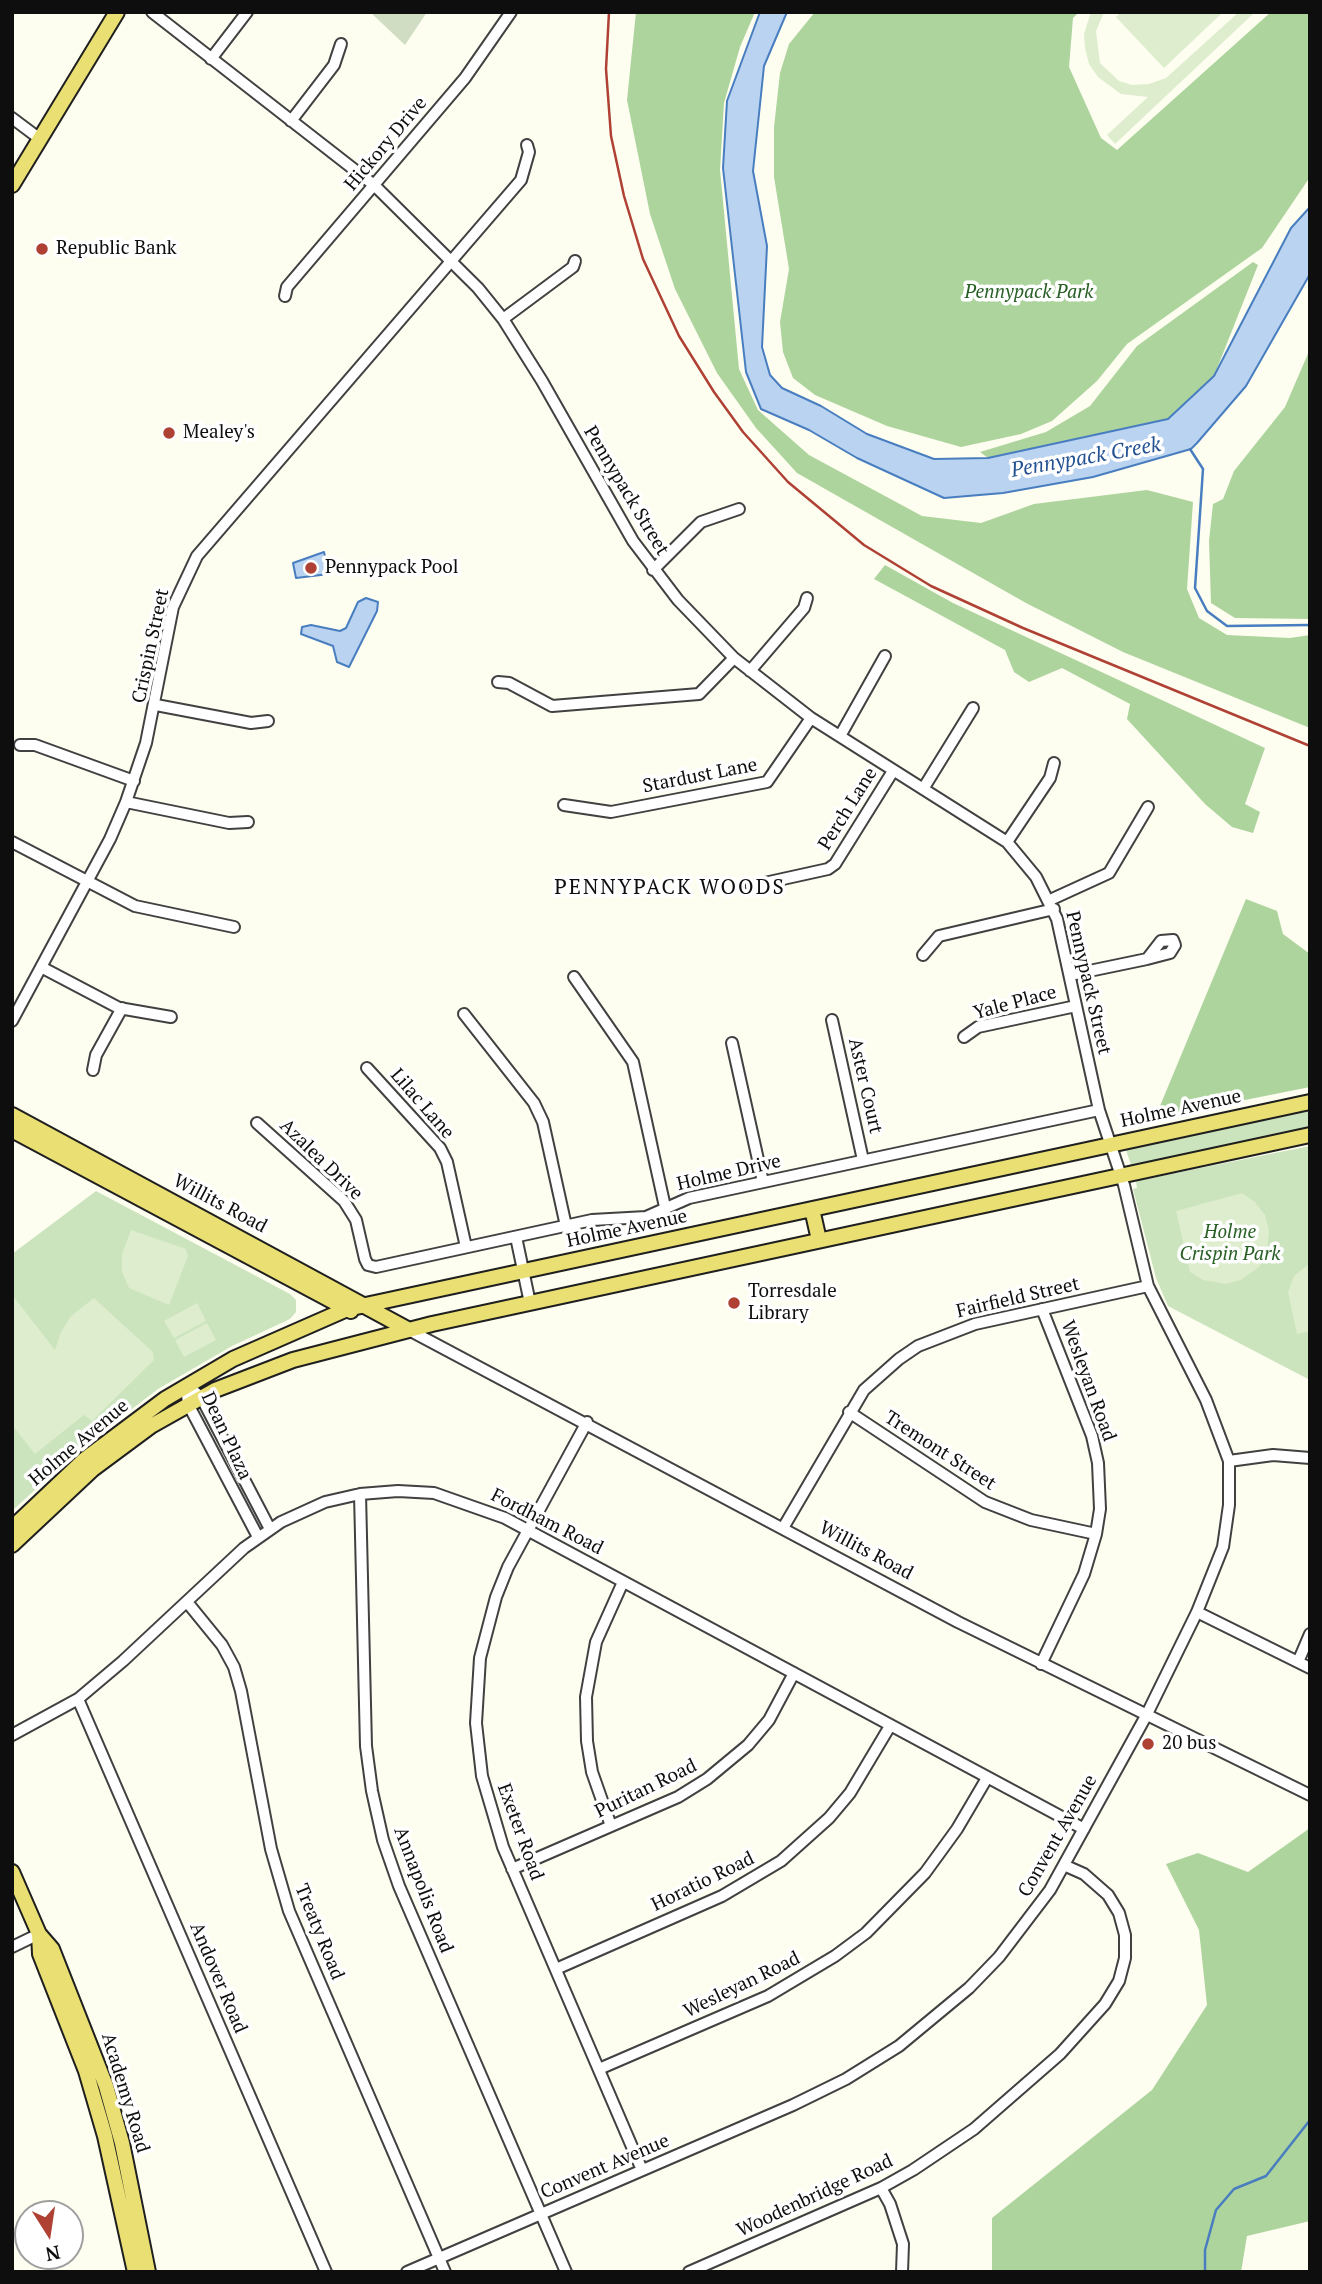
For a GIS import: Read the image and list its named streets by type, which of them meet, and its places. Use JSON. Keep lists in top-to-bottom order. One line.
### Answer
{"streets":{"main road":["Holme Avenue","Willits Road","Academy Road"],"street":["Hickory Drive","Pennypack Street","Crispin Street","Stardust Lane","Perch Lane","Yale Place","Aster Court","Lilac Lane","Azalea Drive","Holme Drive","Fairfield Street","Wesleyan Road","Dean Plaza","Tremont Street","Fordham Road","Puritan Road","Exeter Road","Convent Avenue","Horatio Road","Annapolis Road","Treaty Road","Andover Road","Woodenbridge Road"]},"crossings":[["Hickory Drive","Pennypack Street"],["Pennypack Street","Crispin Street"],["Pennypack Street","Stardust Lane"],["Pennypack Street","Perch Lane"],["Pennypack Street","Yale Place"],["Pennypack Street","Holme Avenue"],["Pennypack Street","Holme Drive"],["Pennypack Street","Convent Avenue"],["Aster Court","Holme Drive"],["Lilac Lane","Holme Drive"],["Holme Avenue","Willits Road"],["Holme Avenue","Dean Plaza"],["Holme Avenue","Convent Avenue"],["Azalea Drive","Holme Drive"],["Willits Road","Fairfield Street"],["Willits Road","Wesleyan Road"],["Willits Road","Exeter Road"],["Willits Road","Convent Avenue"],["Fairfield Street","Wesleyan Road"],["Fairfield Street","Tremont Street"],["Fairfield Street","Convent Avenue"],["Wesleyan Road","Tremont Street"],["Wesleyan Road","Fordham Road"],["Wesleyan Road","Exeter Road"],["Dean Plaza","Fordham Road"],["Fordham Road","Puritan Road"],["Fordham Road","Exeter Road"],["Fordham Road","Convent Avenue"],["Fordham Road","Horatio Road"],["Fordham Road","Annapolis Road"],["Fordham Road","Treaty Road"],["Fordham Road","Andover Road"],["Puritan Road","Exeter Road"],["Exeter Road","Convent Avenue"],["Exeter Road","Horatio Road"],["Convent Avenue","Annapolis Road"],["Convent Avenue","Treaty Road"],["Convent Avenue","Woodenbridge Road"]],"districts":["PENNYPACK WOODS"],"water":["Pennypack Creek"],"parks":["Pennypack Park","Holme Crispin Park"],"places":["Republic Bank","Mealey's","Pennypack Pool","Torresdale Library","20 bus"],"north":"bottom"}
